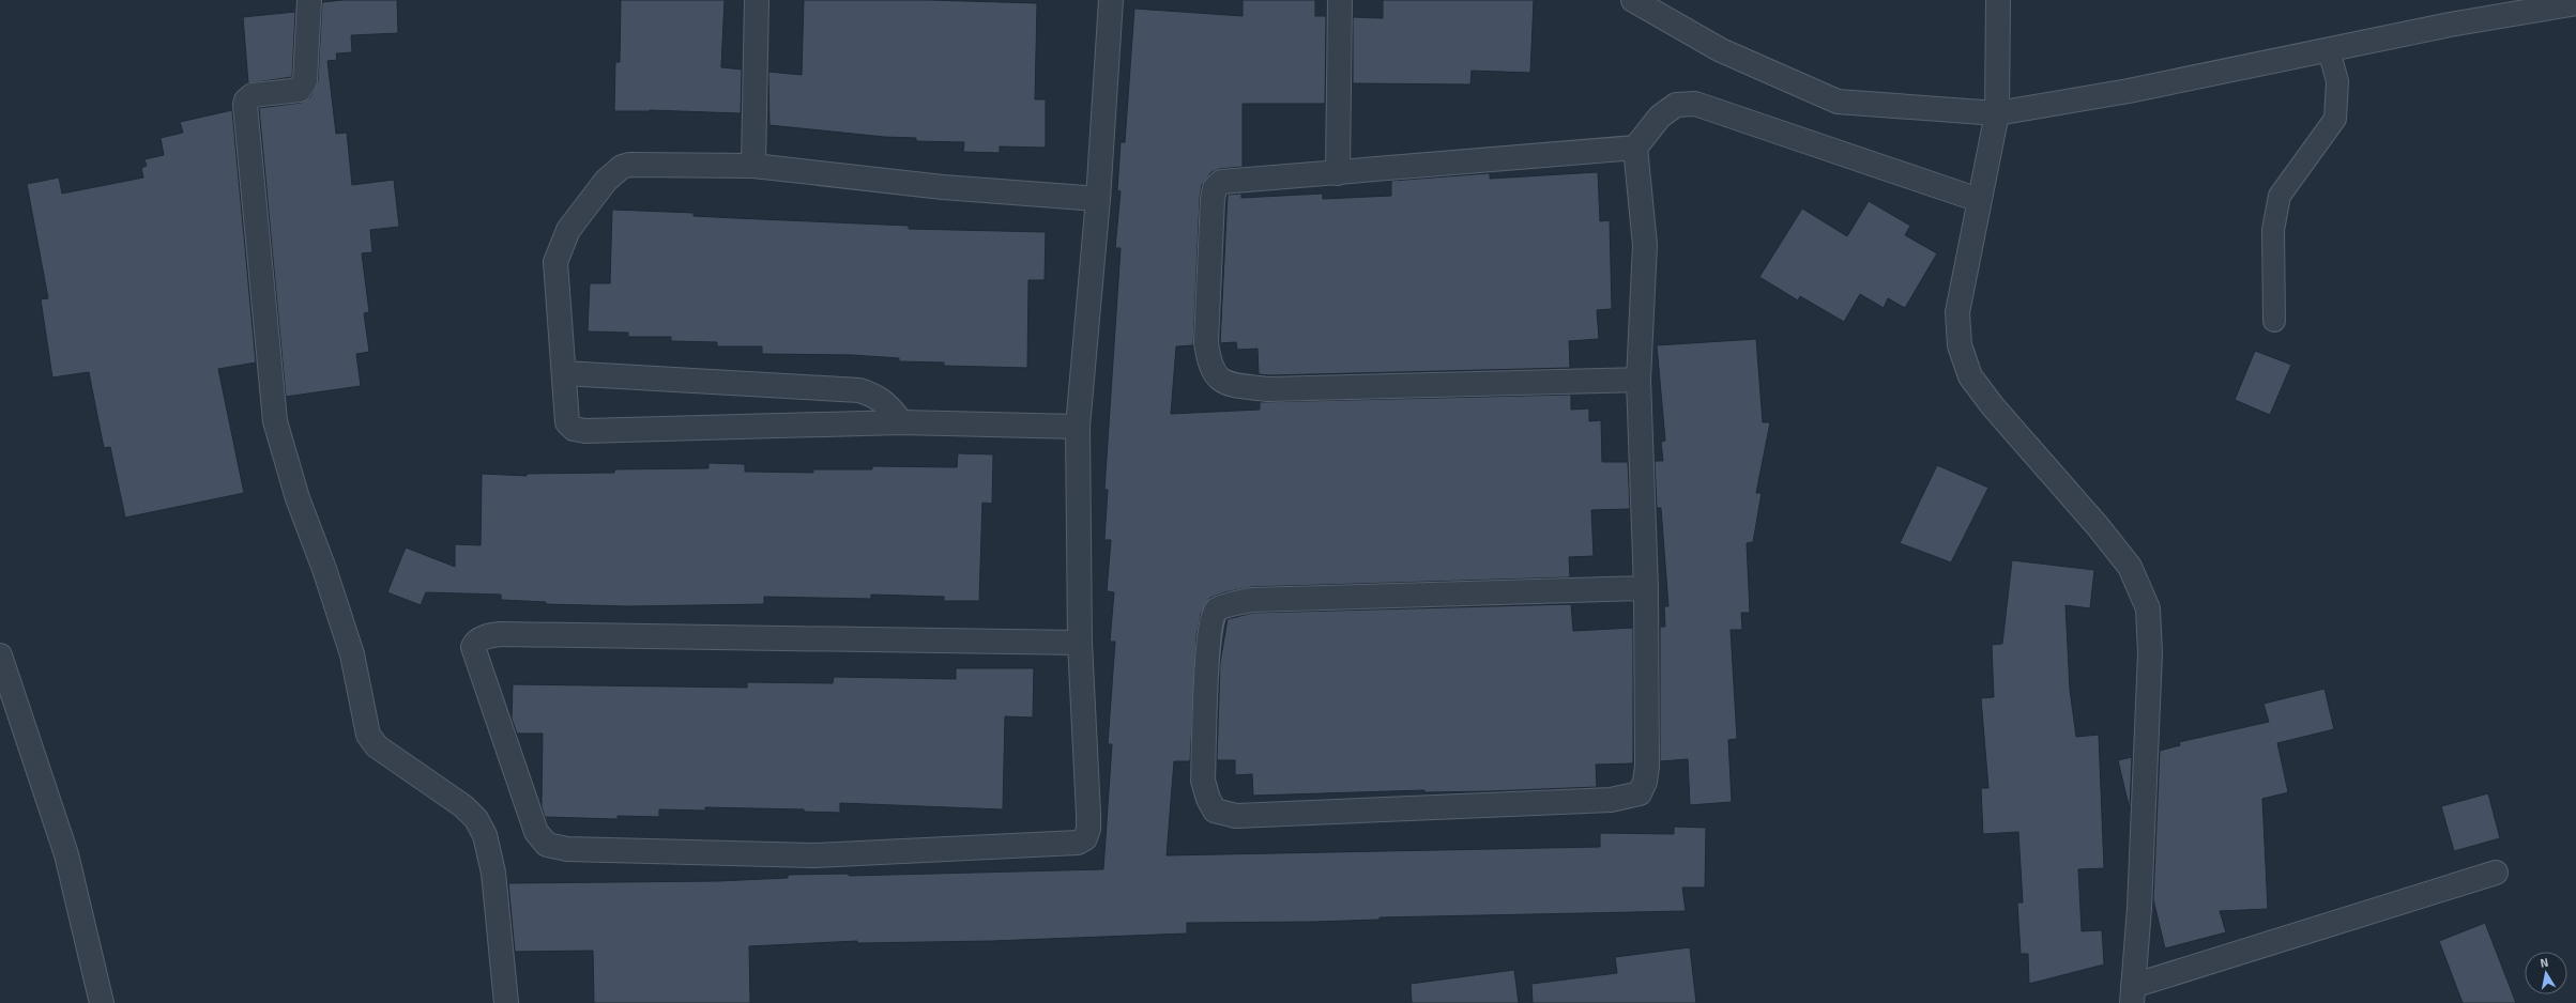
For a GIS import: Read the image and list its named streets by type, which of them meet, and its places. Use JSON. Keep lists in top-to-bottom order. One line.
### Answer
{"north":"top"}
